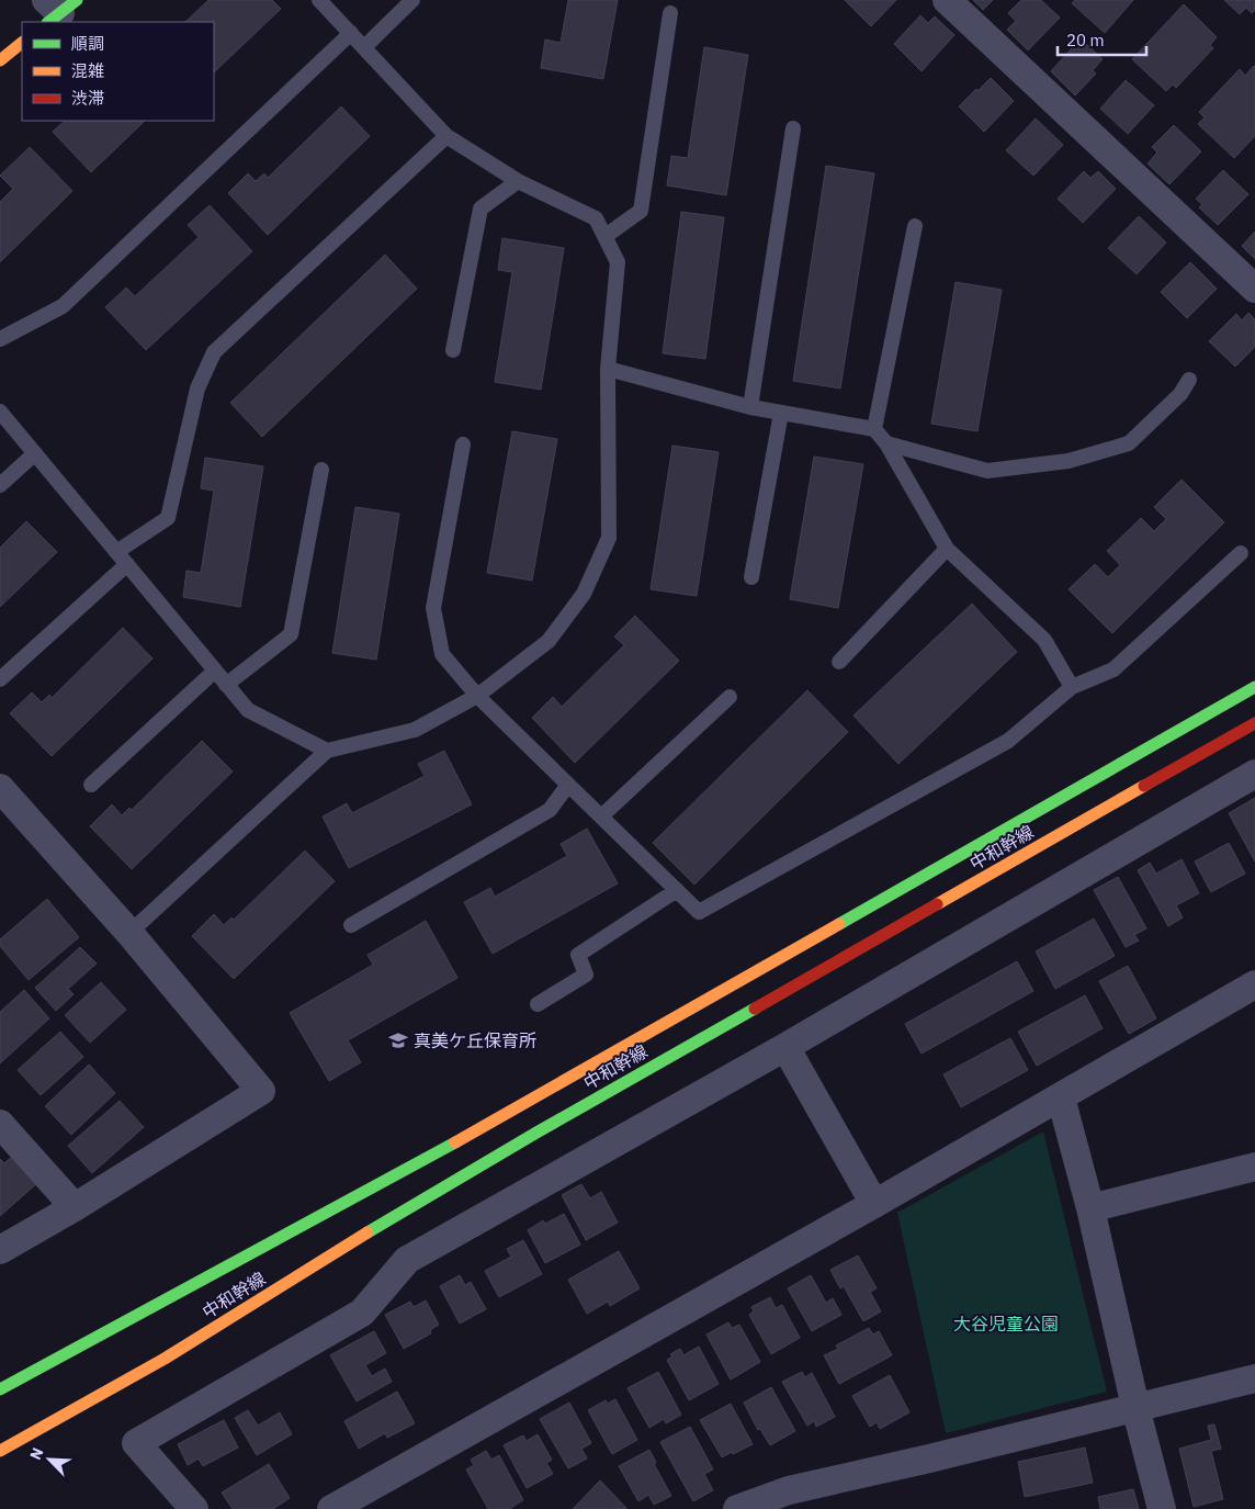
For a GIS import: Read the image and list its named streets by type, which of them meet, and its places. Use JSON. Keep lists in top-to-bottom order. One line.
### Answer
{"streets":{"main road":["中和幹線"]},"parks":["大谷児童公園"],"places":{"school or university":["真美ケ丘保育所"]},"legend":["順調","混雑","渋滞"],"scale_bar":"20 m","north":"top left"}
